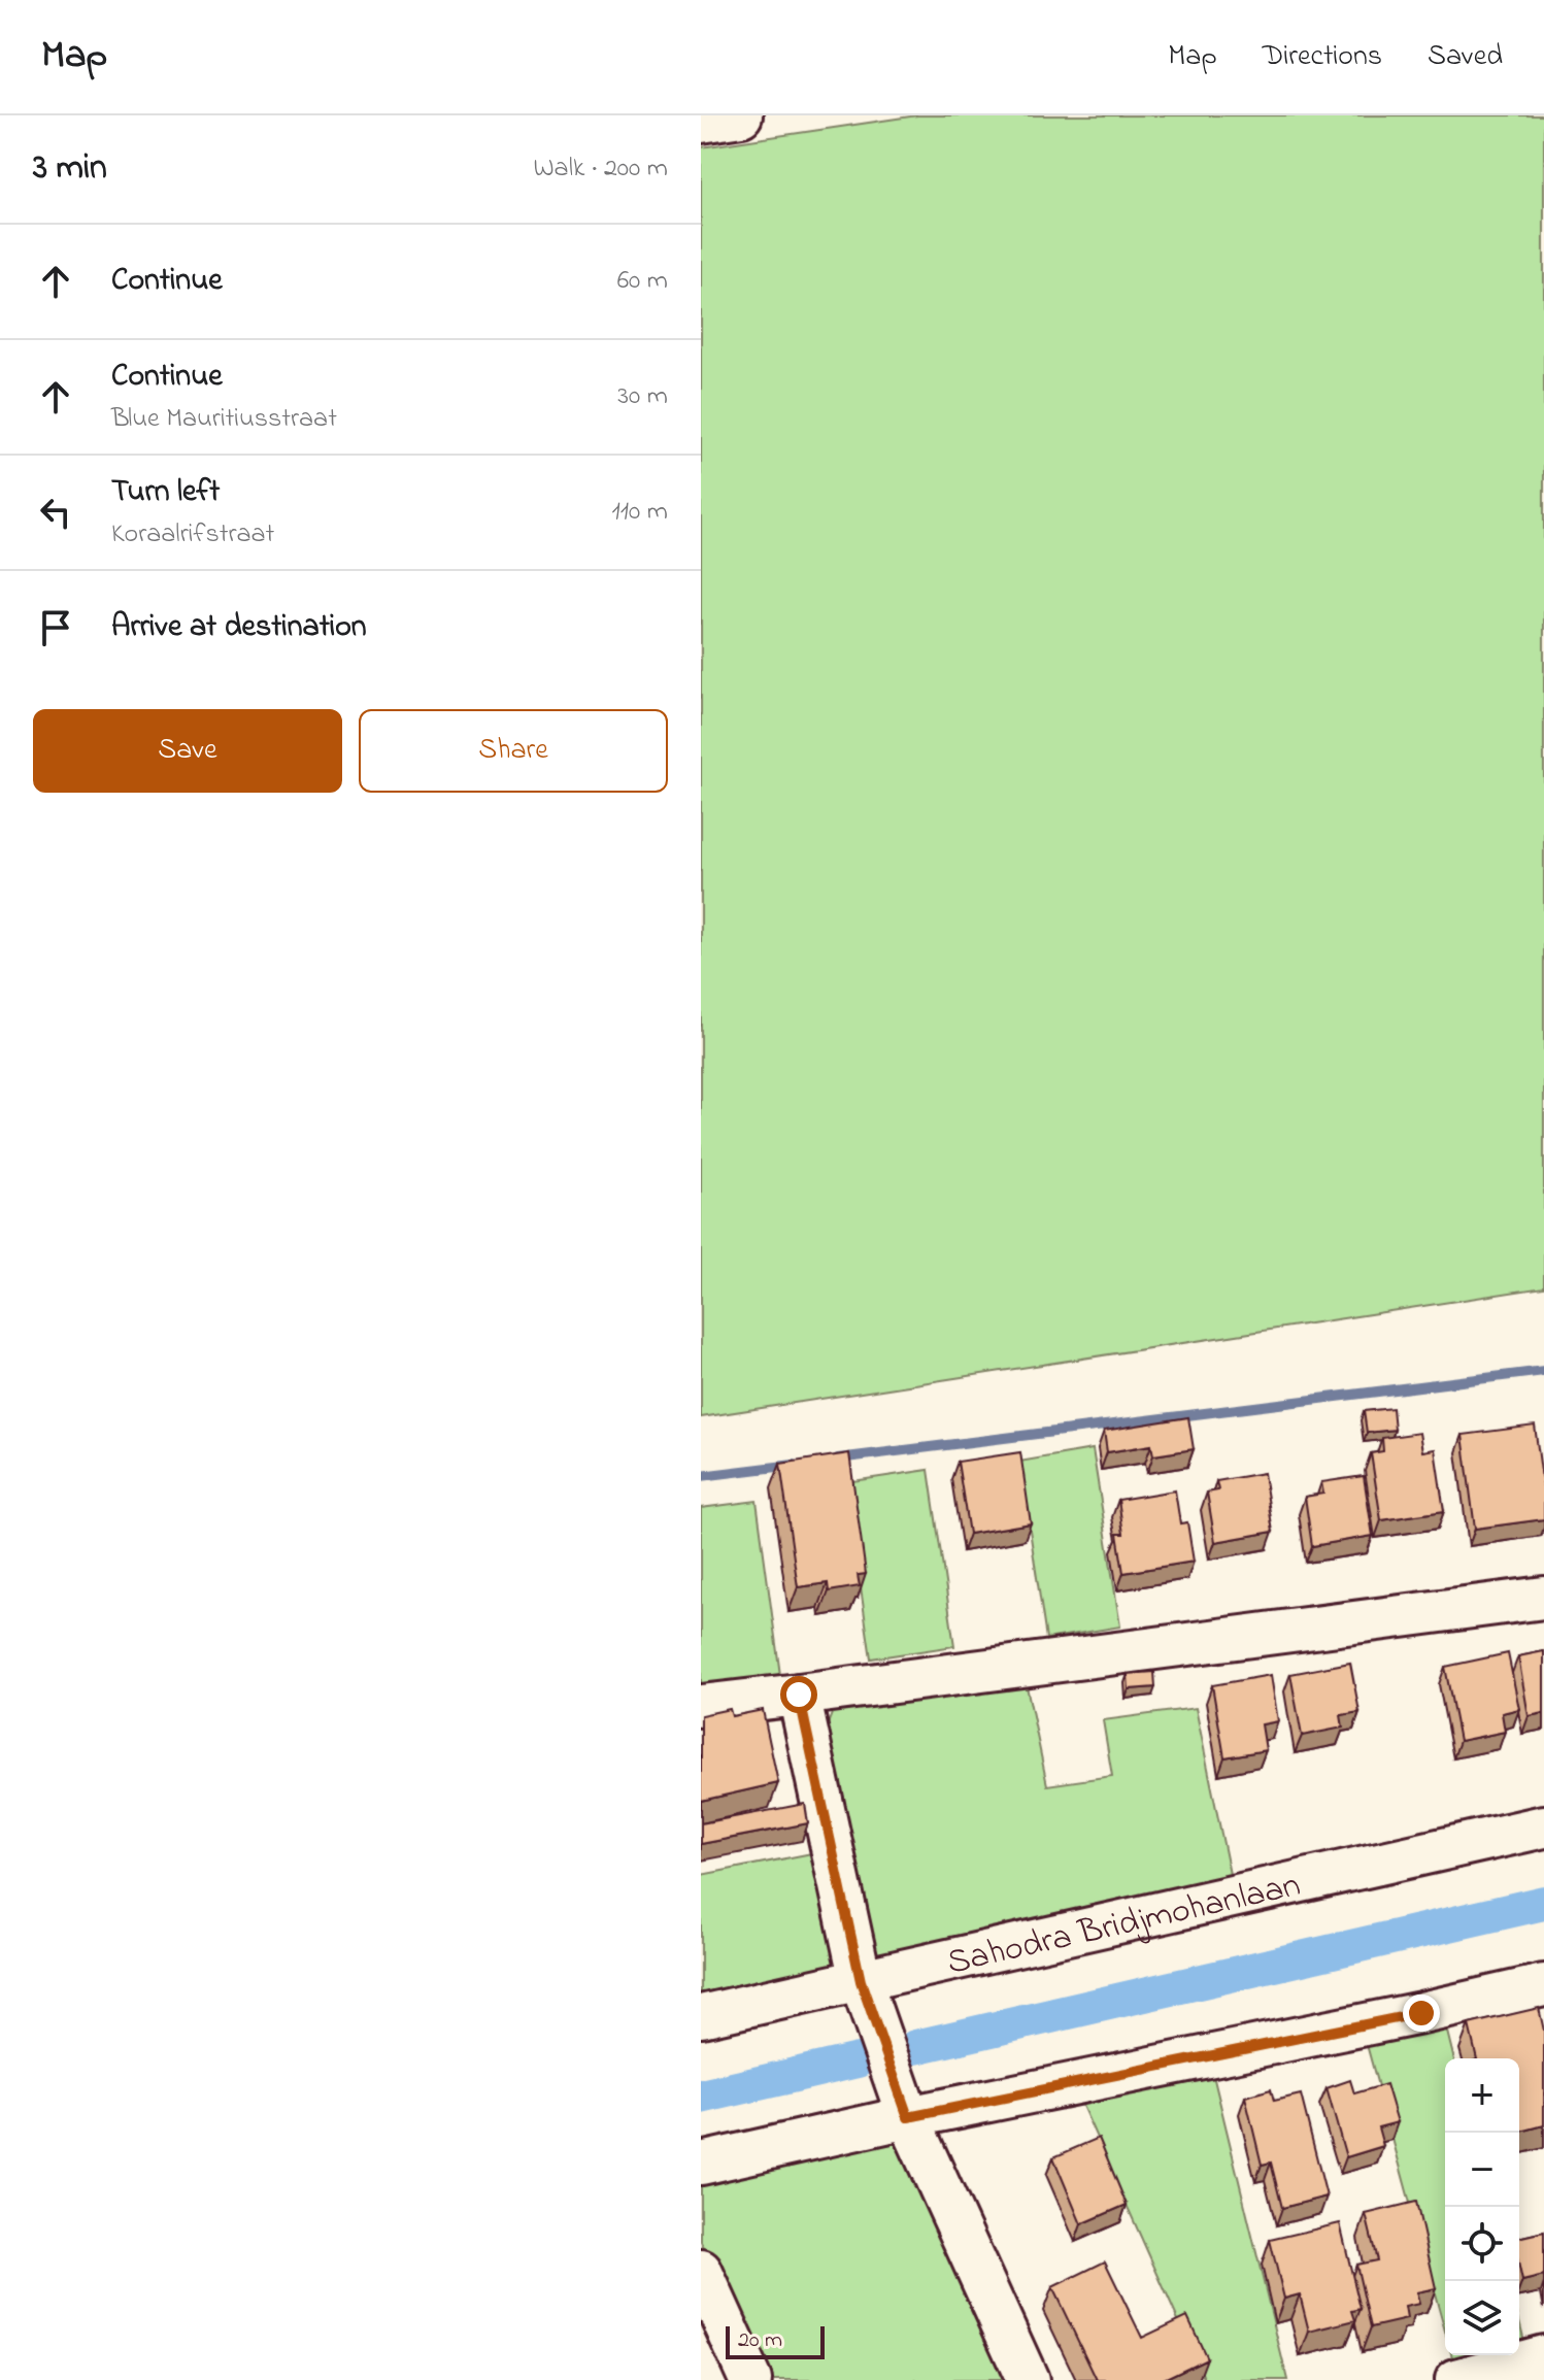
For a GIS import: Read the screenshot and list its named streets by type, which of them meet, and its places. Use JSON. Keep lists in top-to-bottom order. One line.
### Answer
{"streets":{"street":["Sahodra Bridjmohanlaan"]},"scale_bar":"20 m","page":{"header":"Map","nav":["Map","Directions","Saved"],"heading":["3 min","Walk · 200 m"],"list":[["Continue","60 m"],["Continue","Blue Mauritiusstraat","30 m"],["Turn left","Koraalrifstraat","110 m"],"Arrive at destination"],"buttons":["Save","Share"],"map_buttons":["+","−"],"scale":"20 m"}}
